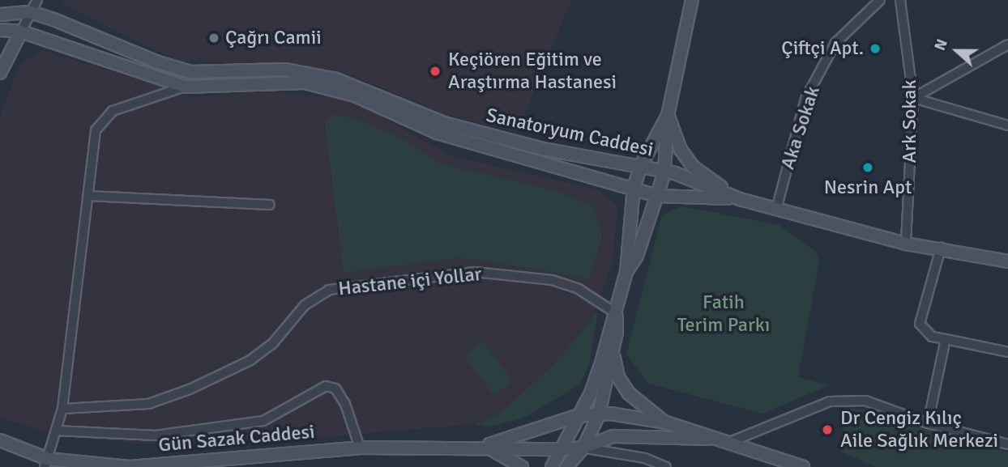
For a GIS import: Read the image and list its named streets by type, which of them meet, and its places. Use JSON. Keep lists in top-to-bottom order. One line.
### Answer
{"streets":{"main road":["Sanatoryum Caddesi","Gün Sazak Caddesi"],"street":["Ark Sokak","Aka Sokak","Hastane içi Yollar"]},"crossings":[["Ark Sokak","Sanatoryum Caddesi"],["Aka Sokak","Sanatoryum Caddesi"]],"parks":["Fatih Terim Parkı"],"places":["Çağrı Camii","Çiftçi Apt.","Keçiören Eğitim ve Araştırma Hastanesi","Nesrin Apt","Dr Cengiz Kılıç Aile Sağlık Merkezi"],"north":"left"}
